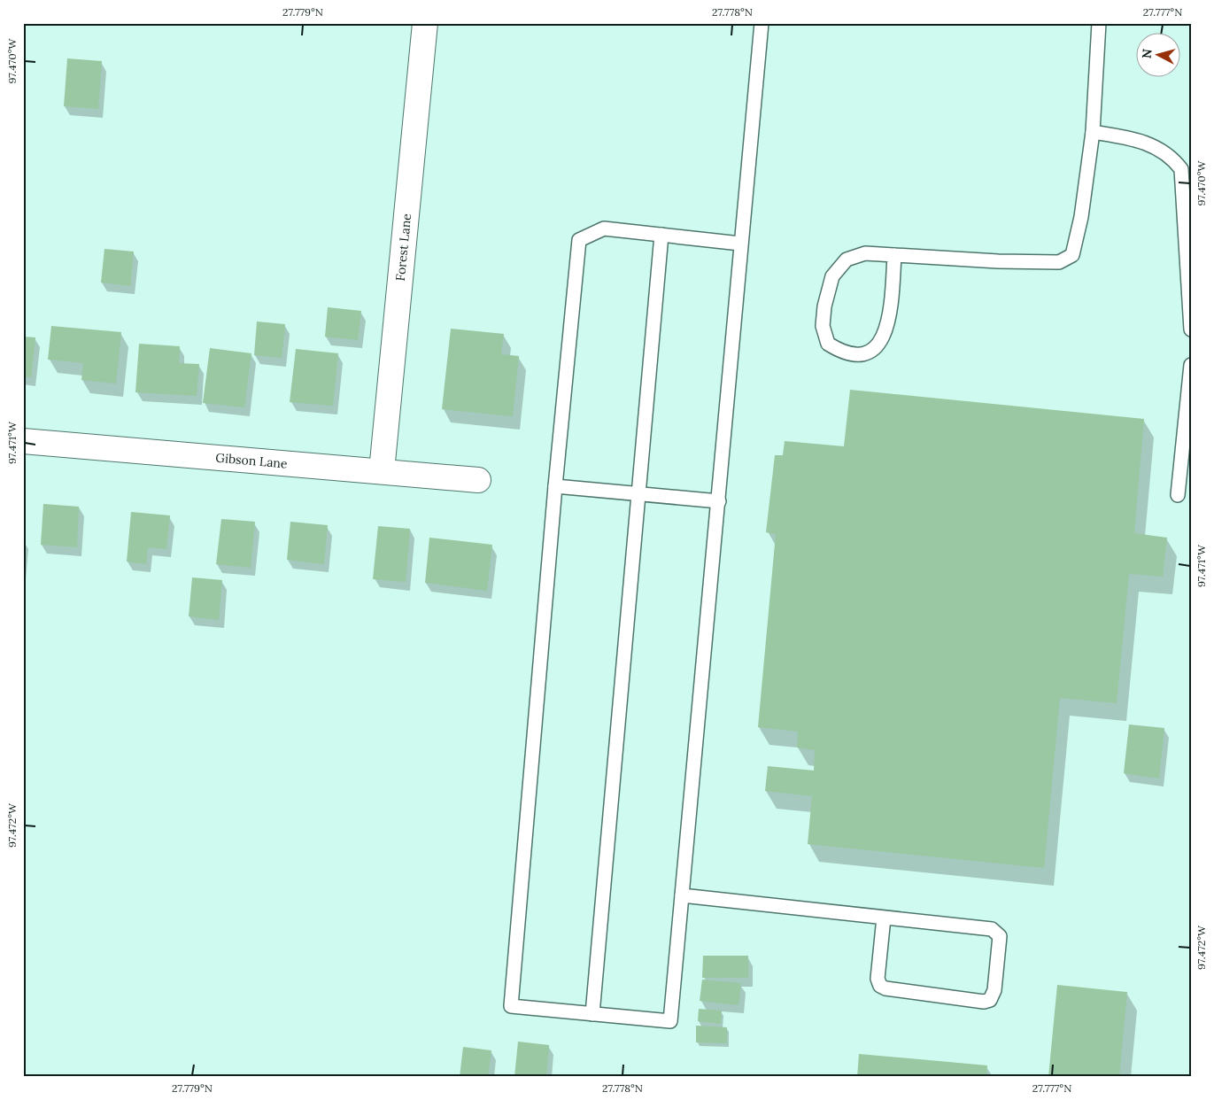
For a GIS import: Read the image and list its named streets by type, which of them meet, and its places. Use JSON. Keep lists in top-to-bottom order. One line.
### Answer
{"streets":{"street":["Forest Lane","Gibson Lane"]},"crossings":[["Forest Lane","Gibson Lane"]],"north":"left","coordinates":["27.779°N","27.778°N","27.777°N","97.470°W","97.471°W","97.472°W"]}
